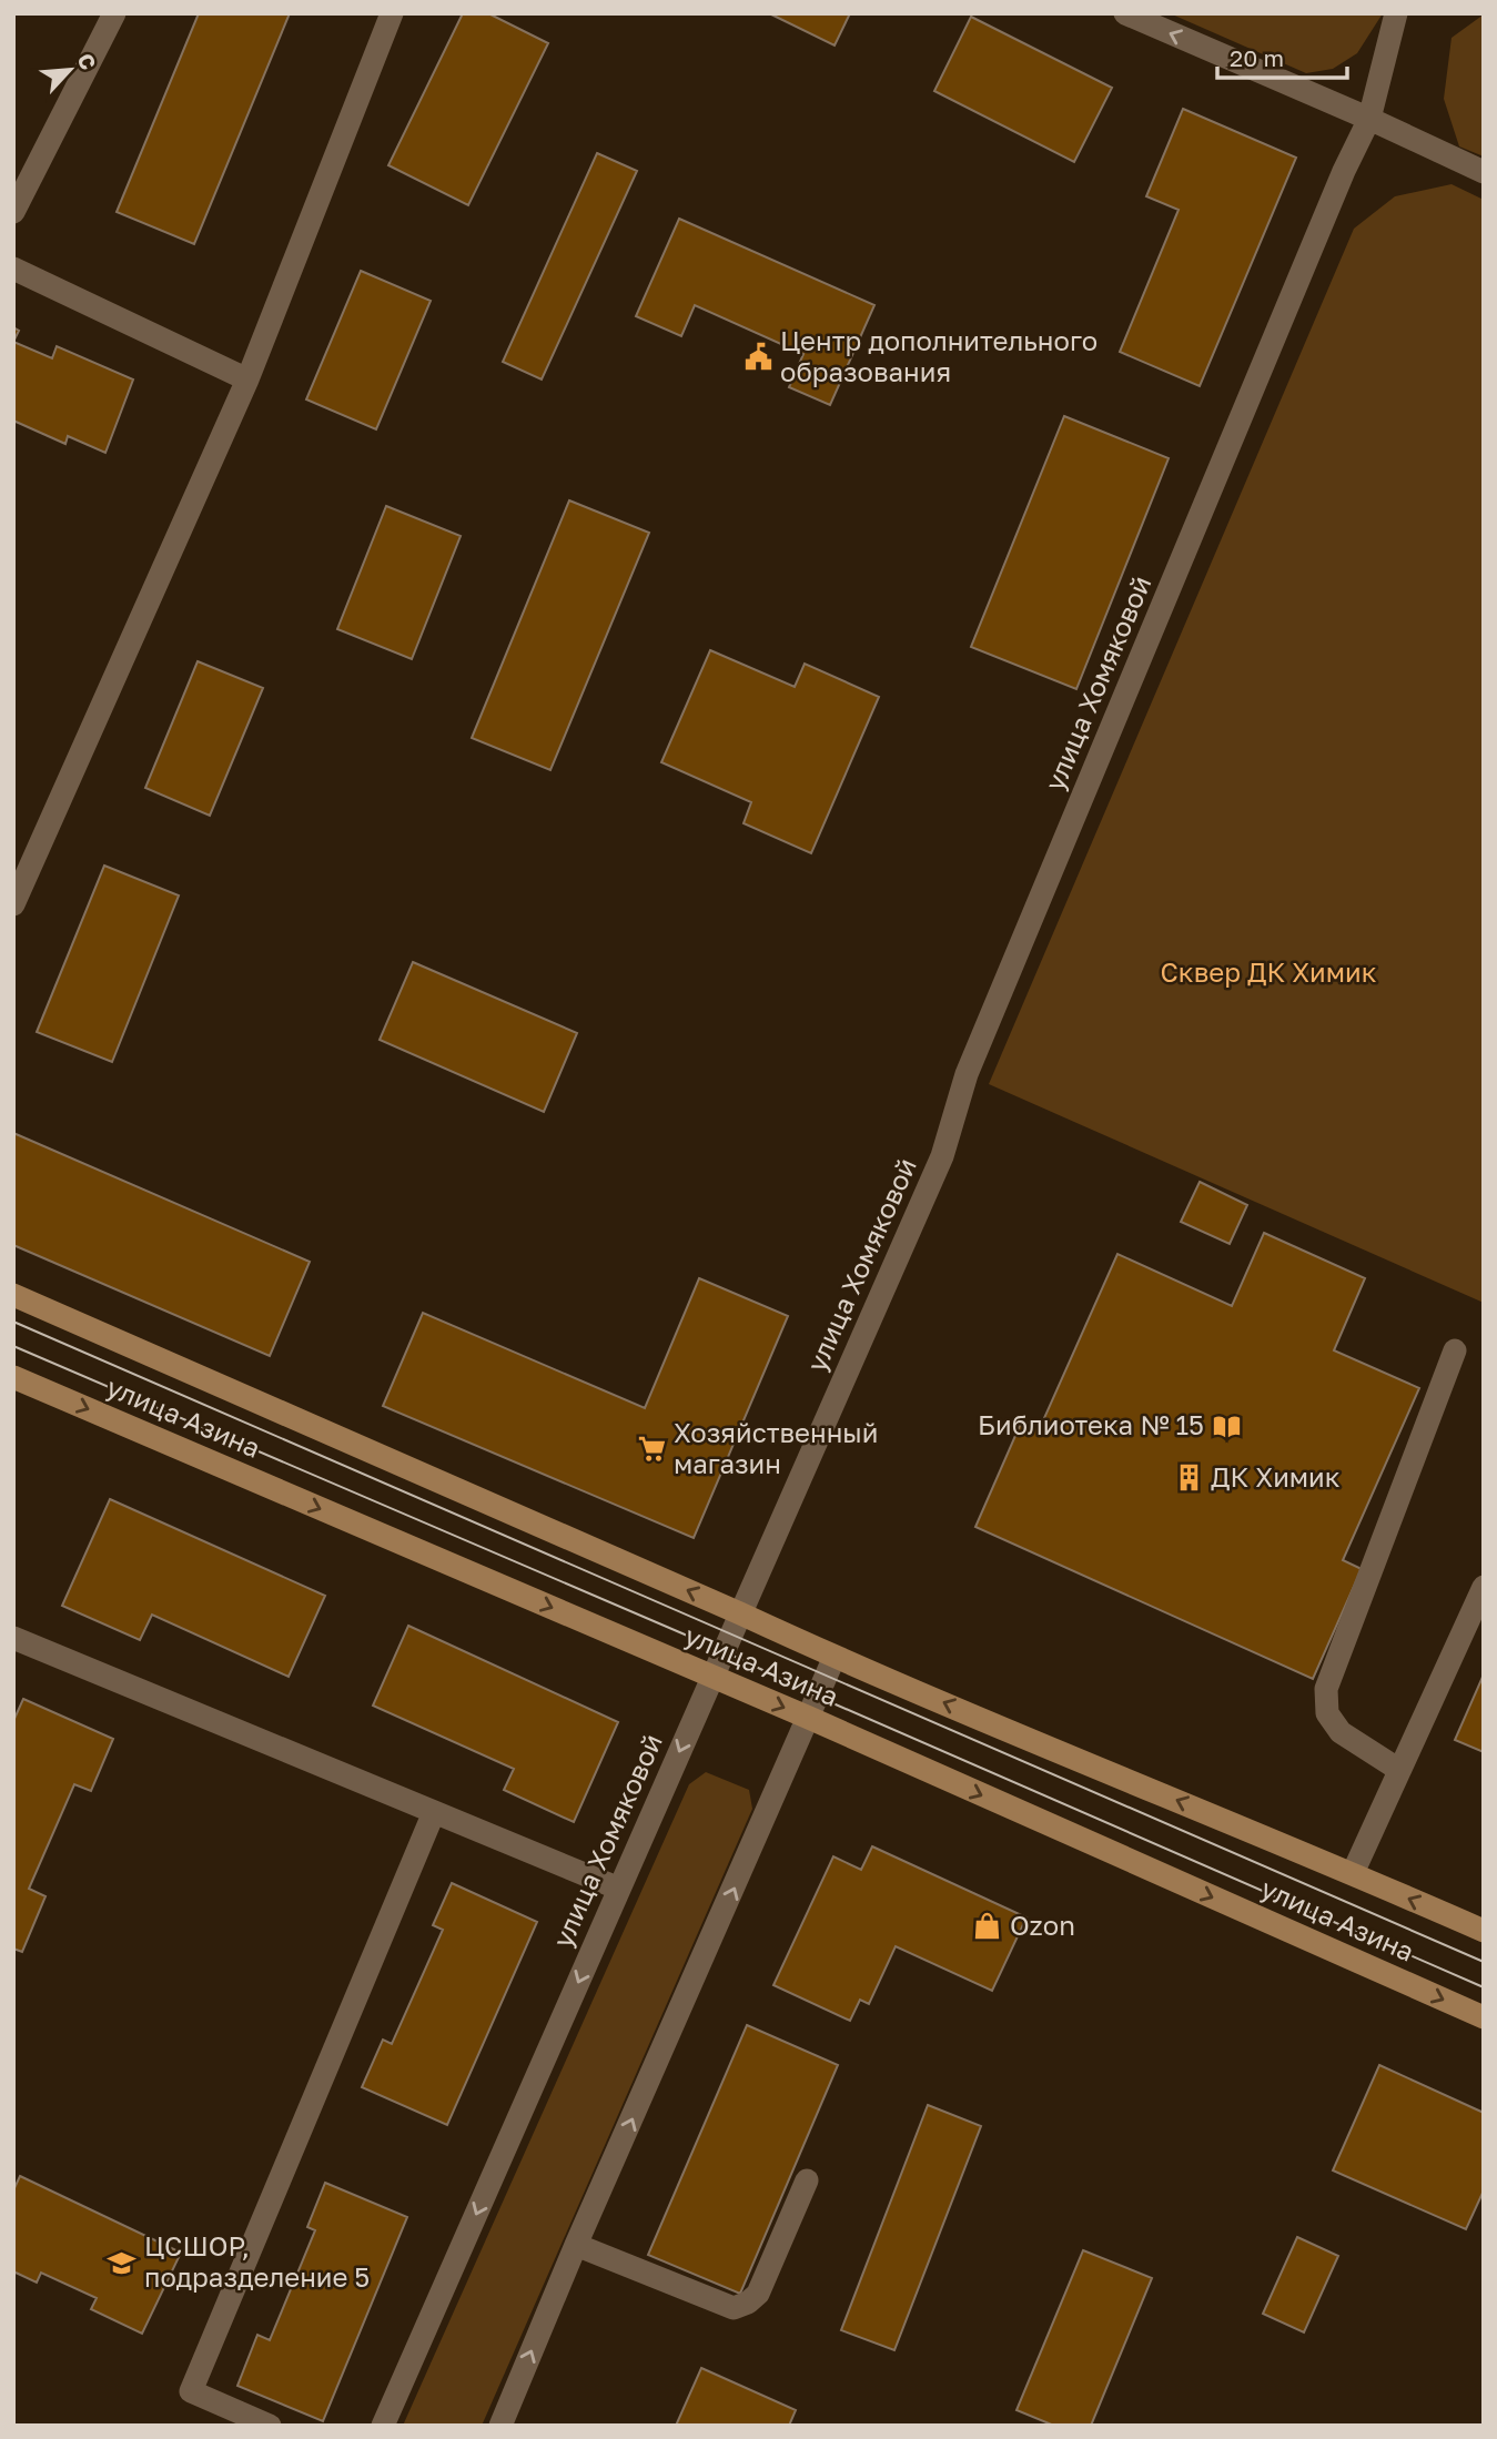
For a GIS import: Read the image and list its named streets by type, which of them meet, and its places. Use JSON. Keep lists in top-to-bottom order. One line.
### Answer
{"streets":{"main road":["улица Азина"],"street":["улица Хомяковой"]},"crossings":[["улица Хомяковой","улица Азина"]],"parks":["Сквер ДК Химик"],"places":{"public building":["Центр дополнительного образования"],"library":["Библиотека № 15"],"supermarket":["Хозяйственный магазин"],"building":["ДК Химик"],"shop":["Ozon"],"school or university":["ЦСШОР, подразделение 5"]},"scale_bar":"20 m","north":"top right"}
